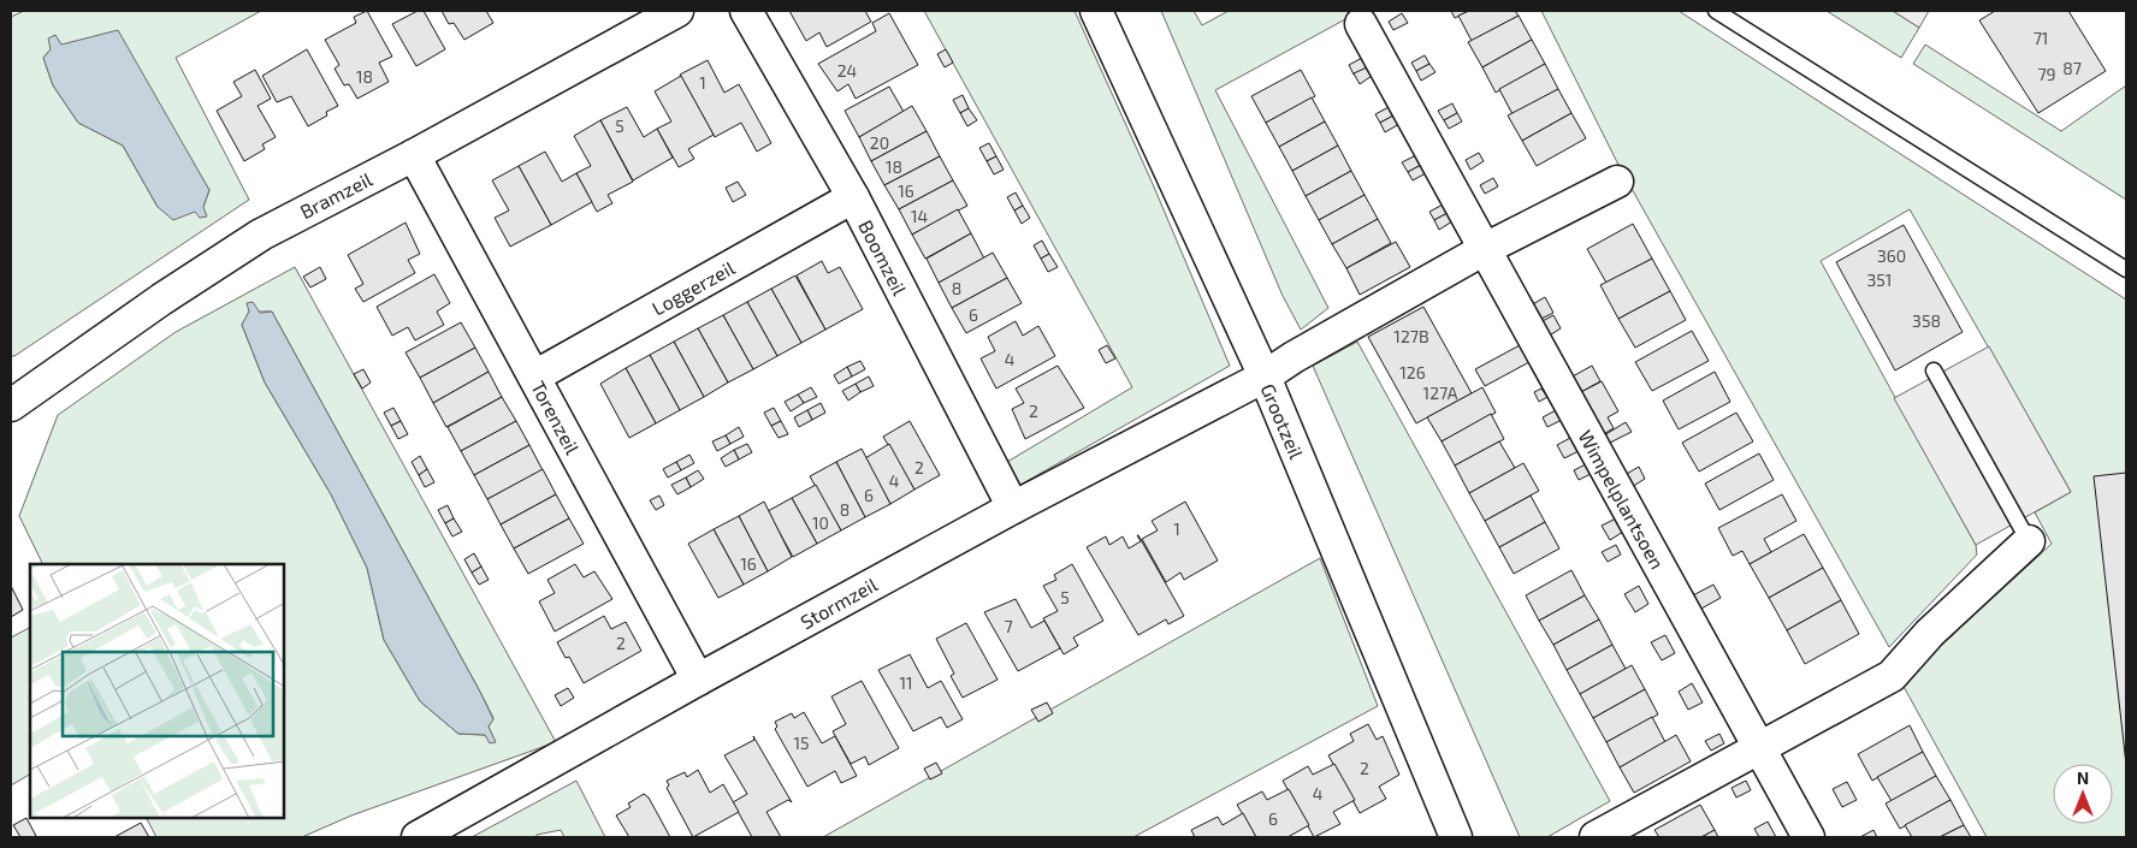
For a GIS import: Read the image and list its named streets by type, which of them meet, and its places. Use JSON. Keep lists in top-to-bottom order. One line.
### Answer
{"streets":{"street":["Bramzeil","Boomzeil","Loggerzeil","Torenzeil","Grootzeil","Wimpelplantsoen","Stormzeil"]},"crossings":[["Bramzeil","Torenzeil"],["Boomzeil","Loggerzeil"],["Boomzeil","Stormzeil"],["Loggerzeil","Torenzeil"],["Torenzeil","Stormzeil"],["Grootzeil","Stormzeil"]],"house_numbers":["71","87","24","79","18","1","5","20","18","16","14","360","351","8","6","358","127B","4","126","127A","2","2","4","6","8","10","1","16","5","7","2","11","15","2","4","6"],"north":"top"}
